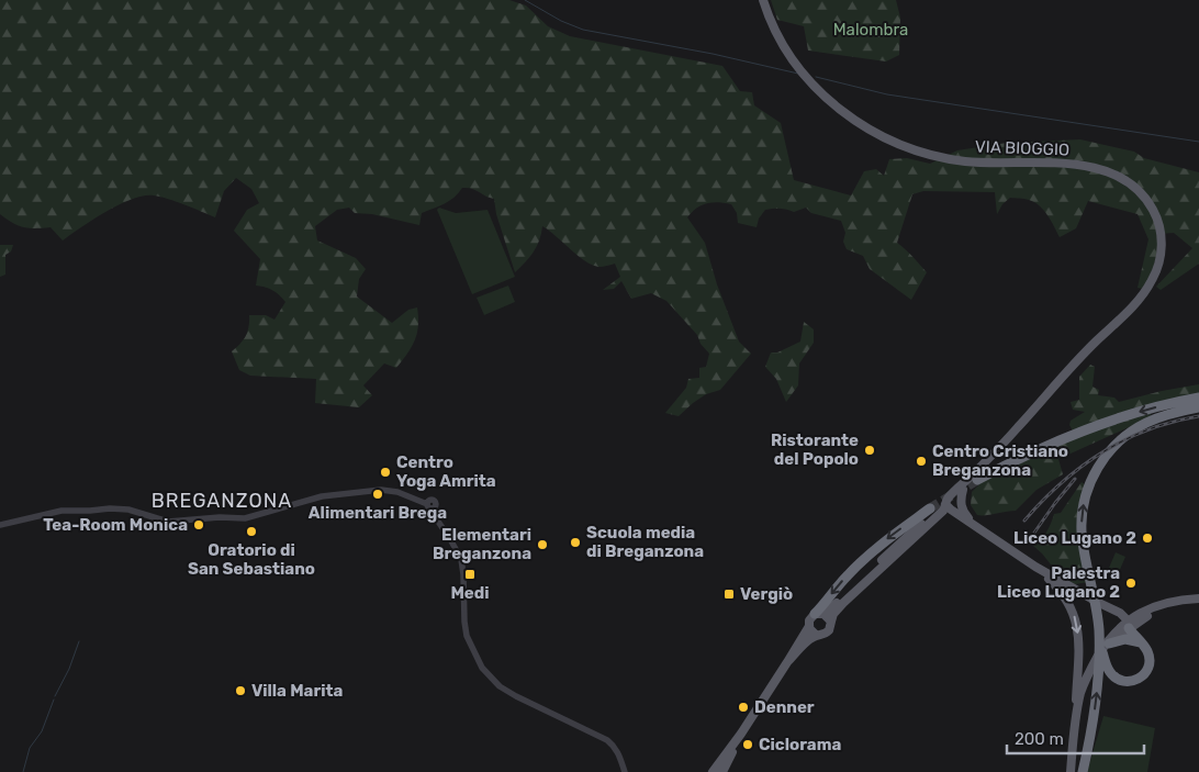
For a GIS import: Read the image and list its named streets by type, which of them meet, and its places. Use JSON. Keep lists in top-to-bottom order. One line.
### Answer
{"streets":{"main road":["VIA BIOGGIO"]},"districts":["BREGANZONA"],"parks":["Malombra"],"places":{"other":["Ristorante del Popolo","Centro Cristiano Breganzona","Centro Yoga Amrita","Alimentari Brega","Tea-Room Monica","Oratorio di San Sebastiano","Liceo Lugano 2","Scuola media di Breganzona","Elementari Breganzona","Palestra Liceo Lugano 2","Villa Marita","Denner","Ciclorama"],"transit":["Medi","Vergiò"]},"scale_bar":"200 m"}
